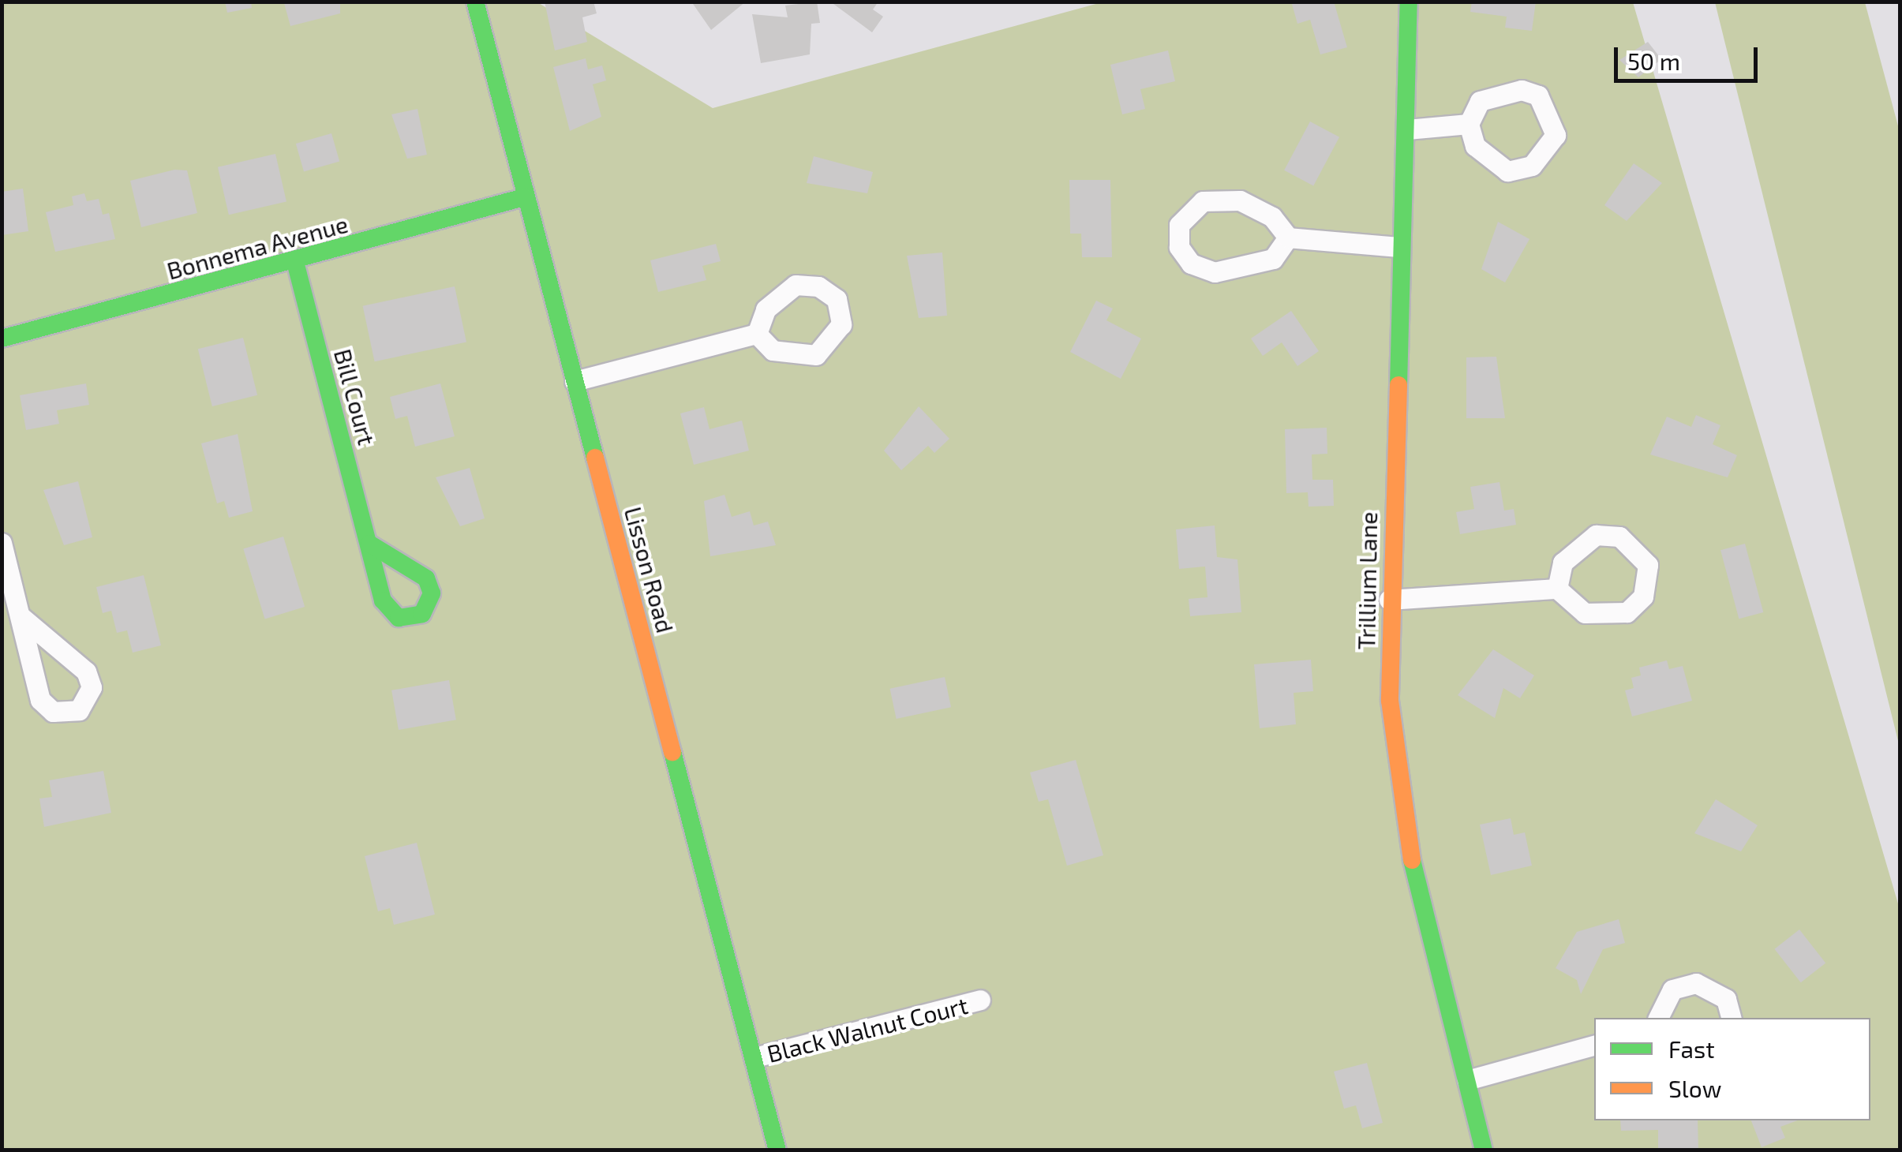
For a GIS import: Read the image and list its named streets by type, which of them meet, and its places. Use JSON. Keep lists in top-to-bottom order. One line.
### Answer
{"streets":{"street":["Bonnema Avenue","Bill Court","Lisson Road","Trillium Lane","Black Walnut Court"]},"crossings":[["Bonnema Avenue","Bill Court"],["Bonnema Avenue","Lisson Road"],["Lisson Road","Black Walnut Court"]],"legend":["Fast","Slow"],"scale_bar":"50 m"}
